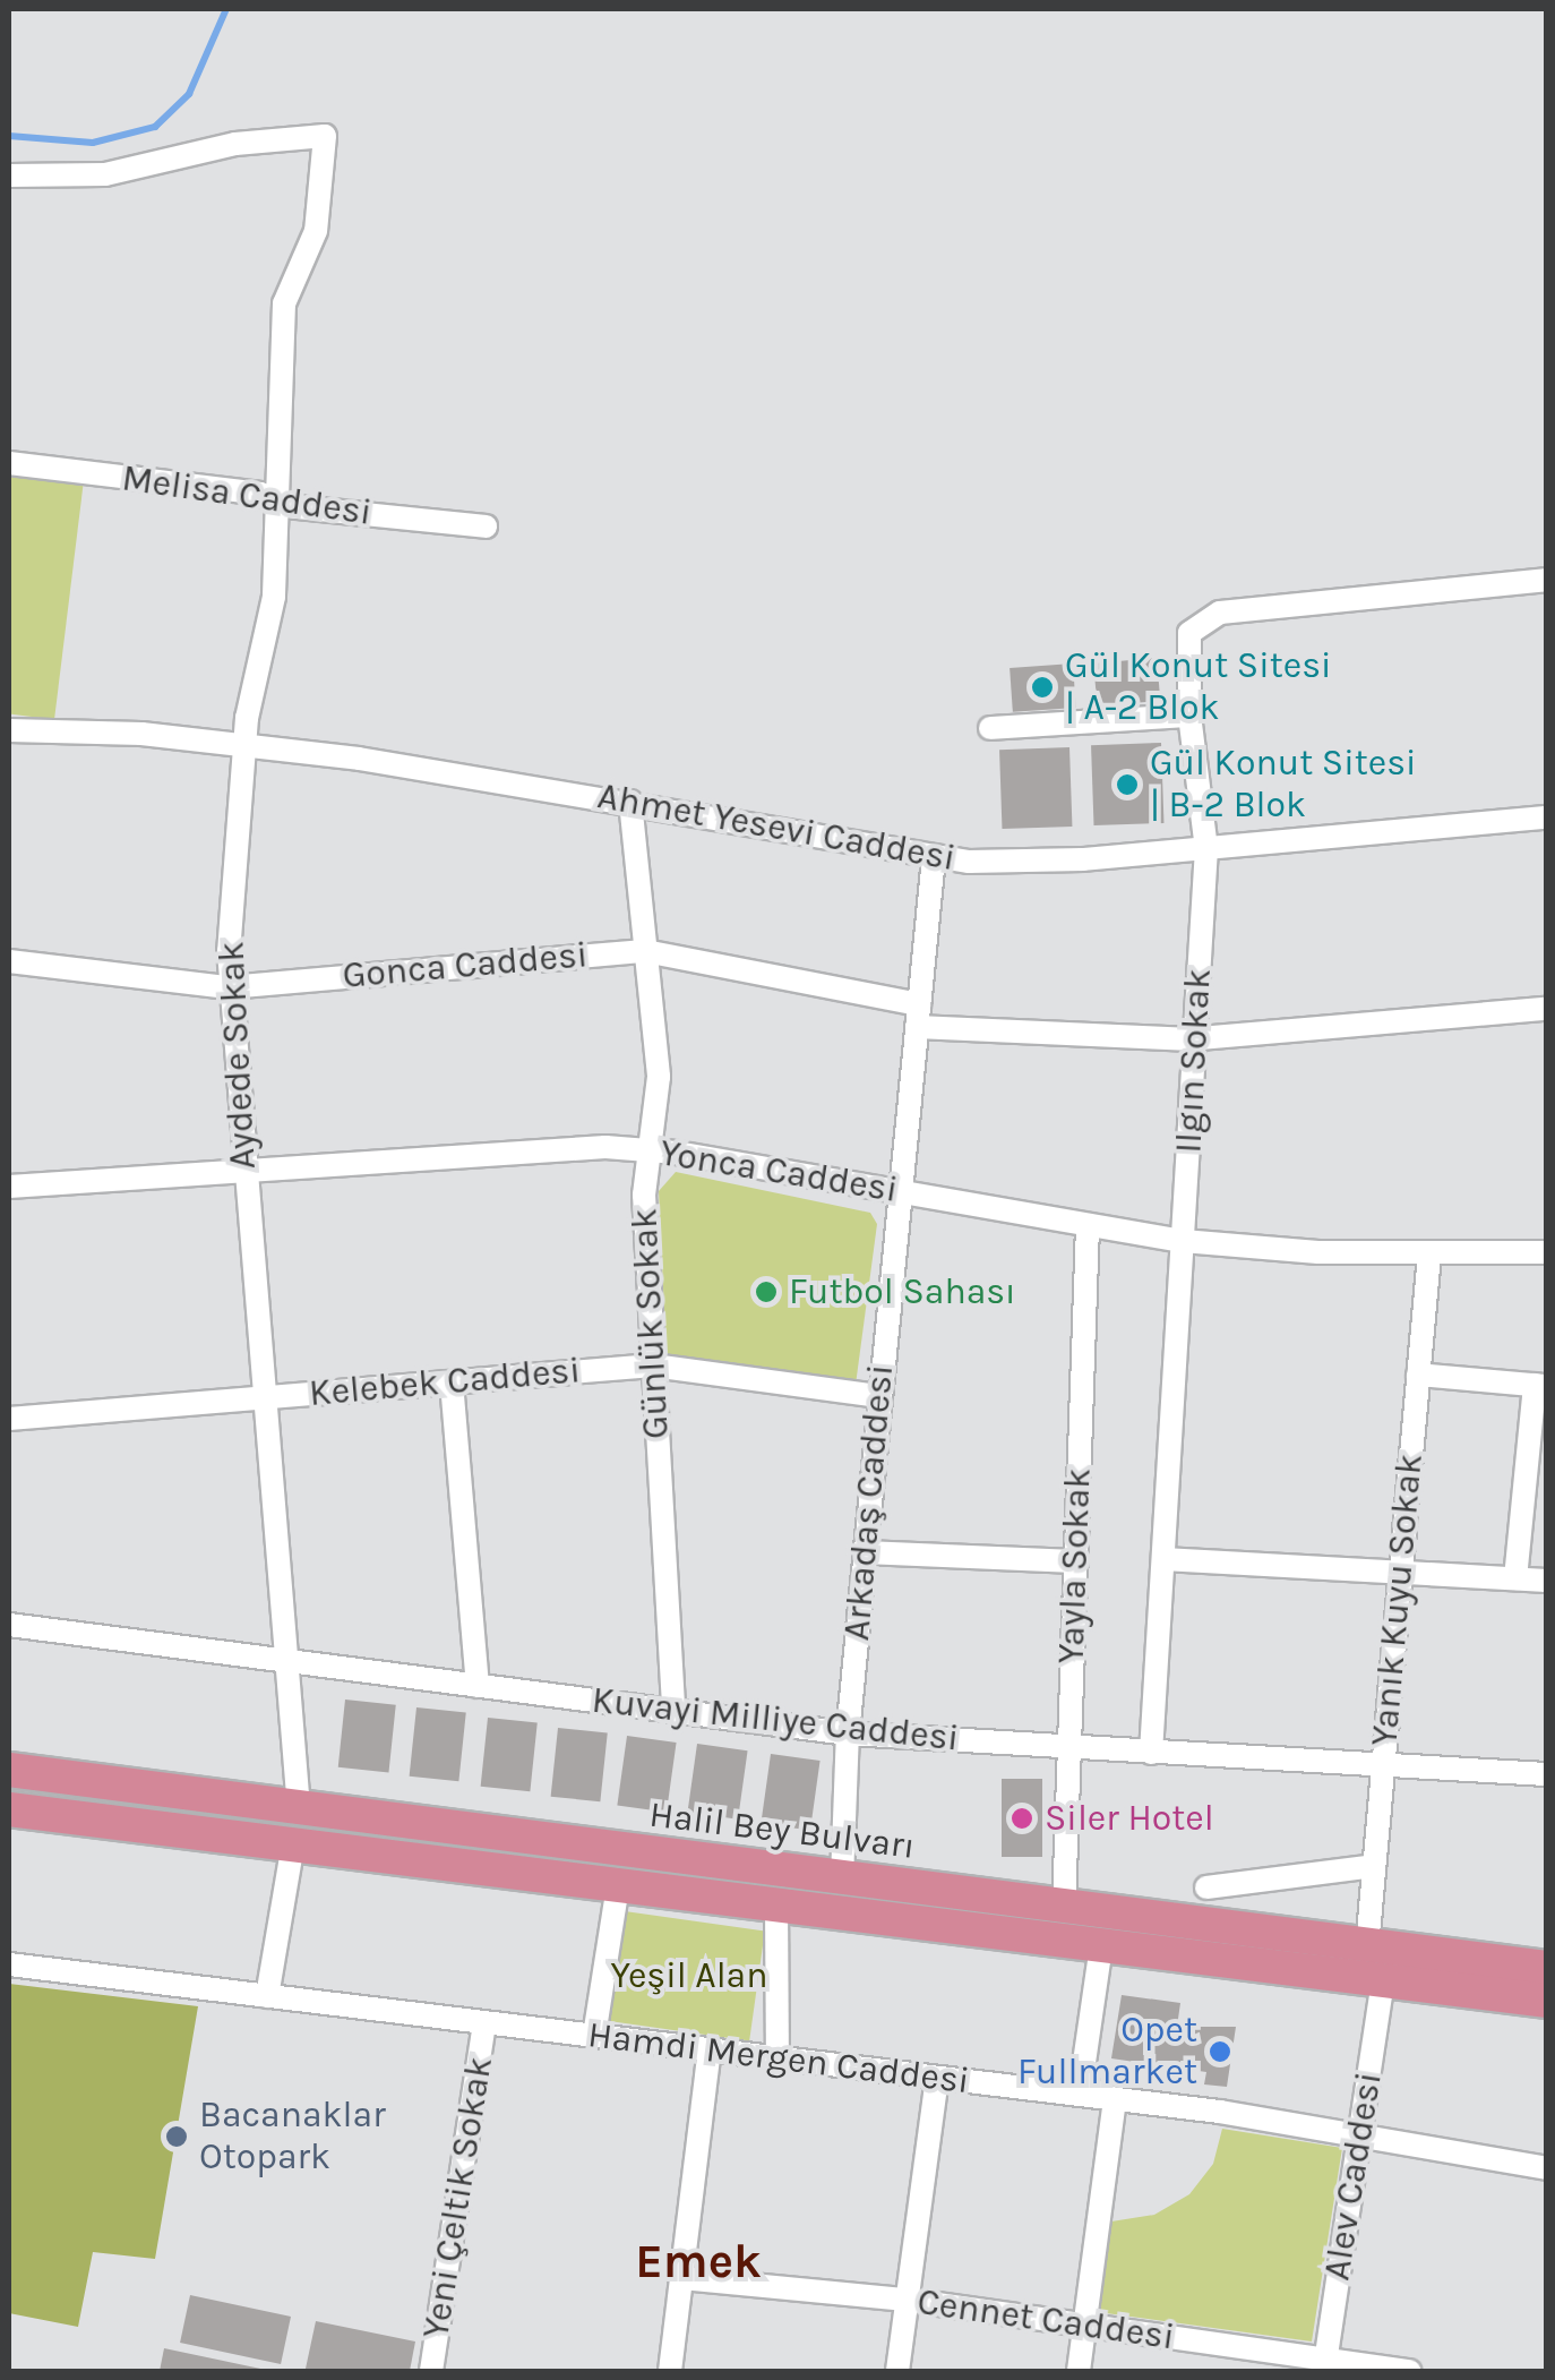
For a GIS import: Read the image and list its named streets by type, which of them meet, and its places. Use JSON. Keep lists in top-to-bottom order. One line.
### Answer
{"streets":{"highway":["Halil Bey Bulvarı"],"street":["Melisa Caddesi","Ahmet Yesevi Caddesi","Gonca Caddesi","Aydede Sokak","Ilgın Sokak","Yonca Caddesi","Günlük Sokak","Kelebek Caddesi","Arkadaş Caddesi","Yayla Sokak","Yanık Kuyu Sokak","Kuvayi Milliye Caddesi","Hamdi Mergen Caddesi","Alev Caddesi","Yeni Çeltik Sokak","Cennet Caddesi"]},"crossings":[["Melisa Caddesi","Aydede Sokak"],["Ahmet Yesevi Caddesi","Aydede Sokak"],["Ahmet Yesevi Caddesi","Ilgın Sokak"],["Ahmet Yesevi Caddesi","Günlük Sokak"],["Ahmet Yesevi Caddesi","Arkadaş Caddesi"],["Gonca Caddesi","Aydede Sokak"],["Gonca Caddesi","Ilgın Sokak"],["Gonca Caddesi","Günlük Sokak"],["Gonca Caddesi","Arkadaş Caddesi"],["Aydede Sokak","Yonca Caddesi"],["Aydede Sokak","Kelebek Caddesi"],["Aydede Sokak","Kuvayi Milliye Caddesi"],["Aydede Sokak","Halil Bey Bulvarı"],["Ilgın Sokak","Yonca Caddesi"],["Ilgın Sokak","Kuvayi Milliye Caddesi"],["Yonca Caddesi","Günlük Sokak"],["Yonca Caddesi","Arkadaş Caddesi"],["Yonca Caddesi","Yayla Sokak"],["Yonca Caddesi","Yanık Kuyu Sokak"],["Günlük Sokak","Kelebek Caddesi"],["Günlük Sokak","Kuvayi Milliye Caddesi"],["Kelebek Caddesi","Arkadaş Caddesi"],["Arkadaş Caddesi","Kuvayi Milliye Caddesi"],["Arkadaş Caddesi","Halil Bey Bulvarı"],["Yayla Sokak","Kuvayi Milliye Caddesi"],["Yayla Sokak","Halil Bey Bulvarı"],["Yanık Kuyu Sokak","Kuvayi Milliye Caddesi"],["Yanık Kuyu Sokak","Halil Bey Bulvarı"],["Halil Bey Bulvarı","Alev Caddesi"],["Hamdi Mergen Caddesi","Alev Caddesi"],["Hamdi Mergen Caddesi","Yeni Çeltik Sokak"],["Alev Caddesi","Cennet Caddesi"]],"districts":["Emek"],"parks":["Yeşil Alan"],"places":["Gül Konut Sitesi | A-2 Blok","Gül Konut Sitesi | B-2 Blok","Futbol Sahası","Siler Hotel","Opet Fullmarket","Bacanaklar Otopark"]}
